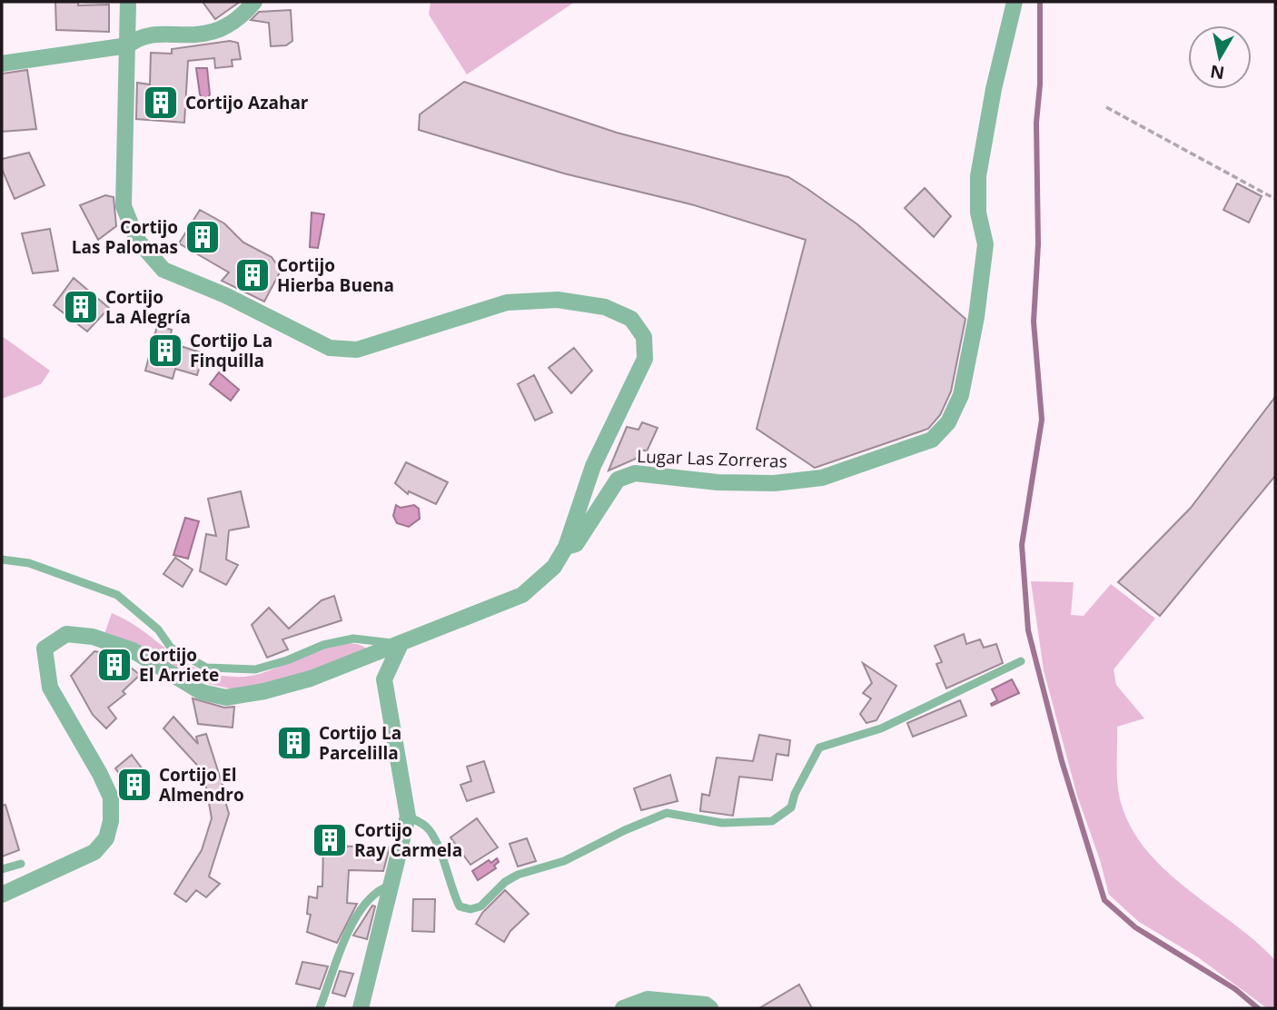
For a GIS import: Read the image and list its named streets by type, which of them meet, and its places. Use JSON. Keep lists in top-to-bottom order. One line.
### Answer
{"streets":{"street":["Lugar Las Zorreras"]},"places":{"building":["Cortijo Azahar","Cortijo Las Palomas","Cortijo Hierba Buena","Cortijo La Alegría","Cortijo La Finquilla","Cortijo El Arriete","Cortijo La Parcelilla","Cortijo El Almendro","Cortijo Ray Carmela"]},"north":"bottom"}
